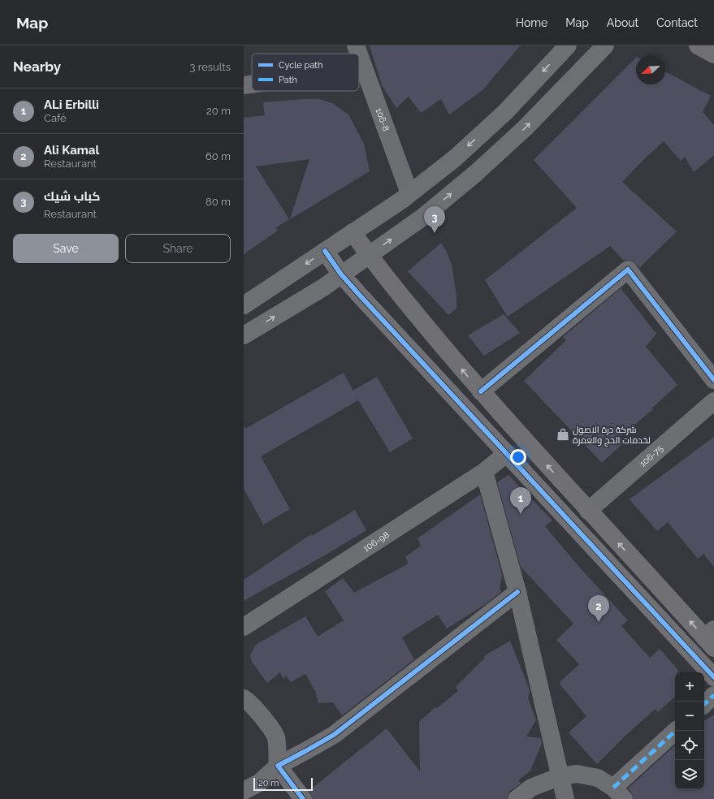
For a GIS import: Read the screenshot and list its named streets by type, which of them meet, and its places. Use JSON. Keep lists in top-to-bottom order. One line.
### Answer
{"streets":{"street":["106-8","106-75","106-98"]},"places":{"shop":["شركة درة الاصول لخدمات الحج والعمرة"]},"legend":["Cycle path","Path"],"scale_bar":"20 m","north":"bottom left","page":{"header":"Map","nav":["Home","Map","About","Contact"],"heading":["Nearby","3 results"],"list":[{"mark":"1","name":"ALi Erbilli","note":"Café","value":"20 m"},{"mark":"2","name":"Ali Kamal","note":"Restaurant","value":"60 m"},{"mark":"3","name":"كباب شيك","note":"Restaurant","value":"80 m"}],"pins":["3","1","2"],"buttons":["Save","Share"],"map_buttons":["+","−"],"scale":"20 m"}}
